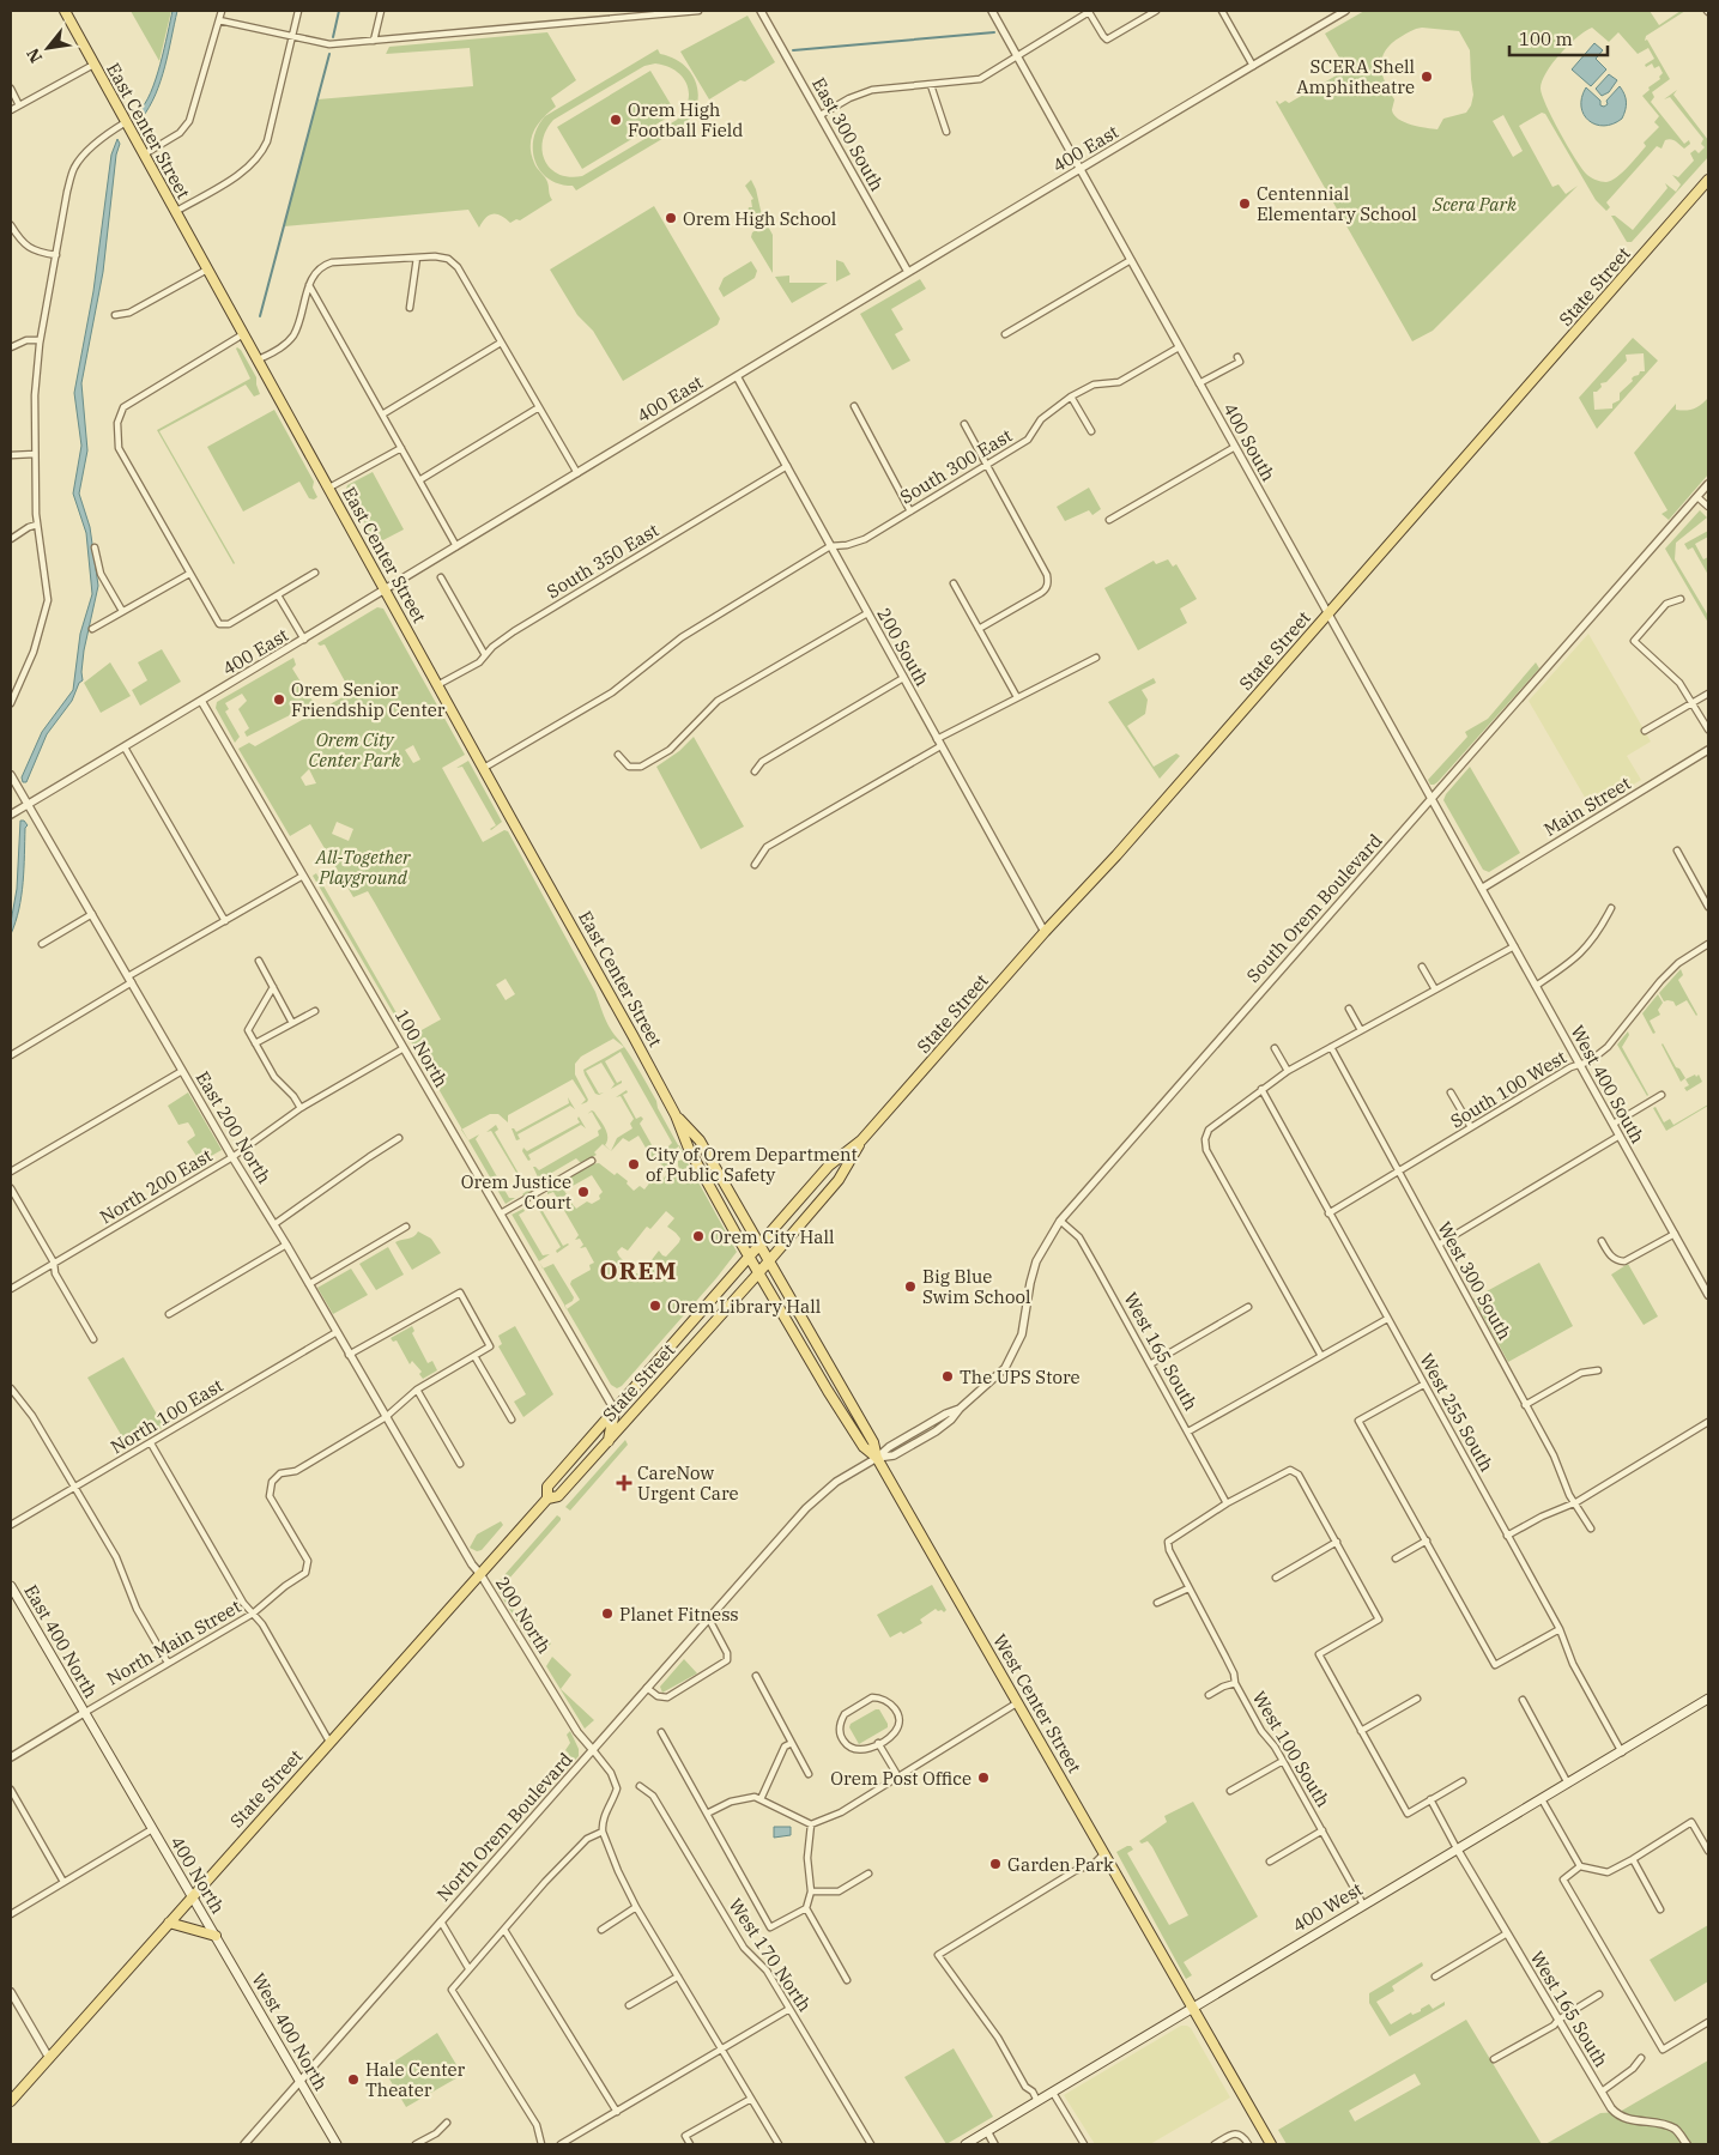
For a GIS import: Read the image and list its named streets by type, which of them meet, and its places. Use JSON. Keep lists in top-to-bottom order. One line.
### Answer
{"streets":{"main road":["East Center Street","State Street","East 400 North","West Center Street","400 North","400 West","West 400 North"],"street":["East 300 South","400 East","400 South","South 300 East","South 350 East","200 South","Main Street","South Orem Boulevard","100 North","West 400 South","South 100 West","East 200 North","North 200 East","West 300 South","West 165 South","West 255 South","North 100 East","200 North","North Main Street","West 100 South","North Orem Boulevard","West 170 North"]},"crossings":[["East Center Street","400 East"],["East Center Street","State Street"],["East Center Street","South 350 East"],["East Center Street","West Center Street"],["East 300 South","400 East"],["400 East","400 South"],["400 East","200 South"],["400 East","100 North"],["400 East","East 200 North"],["State Street","400 South"],["State Street","200 South"],["State Street","100 North"],["State Street","200 North"],["State Street","West Center Street"],["State Street","400 North"],["400 South","South 300 East"],["400 South","Main Street"],["400 South","South Orem Boulevard"],["400 South","West 400 South"],["South 300 East","200 South"],["South 350 East","200 South"],["Main Street","West 400 South"],["South Orem Boulevard","West 165 South"],["South Orem Boulevard","West Center Street"],["South Orem Boulevard","North Orem Boulevard"],["100 North","North 200 East"],["West 400 South","South 100 West"],["South 100 West","West 300 South"],["South 100 West","West 255 South"],["East 200 North","North 200 East"],["East 200 North","North 100 East"],["East 200 North","200 North"],["East 200 North","North Main Street"],["West 165 South","West 100 South"],["West 165 South","400 West"],["West 255 South","400 West"],["200 North","North Orem Boulevard"],["East 400 North","North Main Street"],["West Center Street","North Orem Boulevard"],["West Center Street","400 West"],["West 100 South","400 West"],["North Orem Boulevard","West 400 North"],["400 North","West 400 North"]],"districts":["OREM"],"parks":["Scera Park","Orem City Center Park","All-Together Playground"],"places":{"other":["SCERA Shell Amphitheatre","Orem High Football Field","Centennial Elementary School","Orem High School","Orem Senior Friendship Center","City of Orem Department of Public Safety","Orem Justice Court","Orem City Hall","Big Blue Swim School","Orem Library Hall","The UPS Store","Planet Fitness","Orem Post Office","Garden Park","Hale Center Theater"],"health":["CareNow Urgent Care"]},"scale_bar":"100 m","north":"bottom left"}
